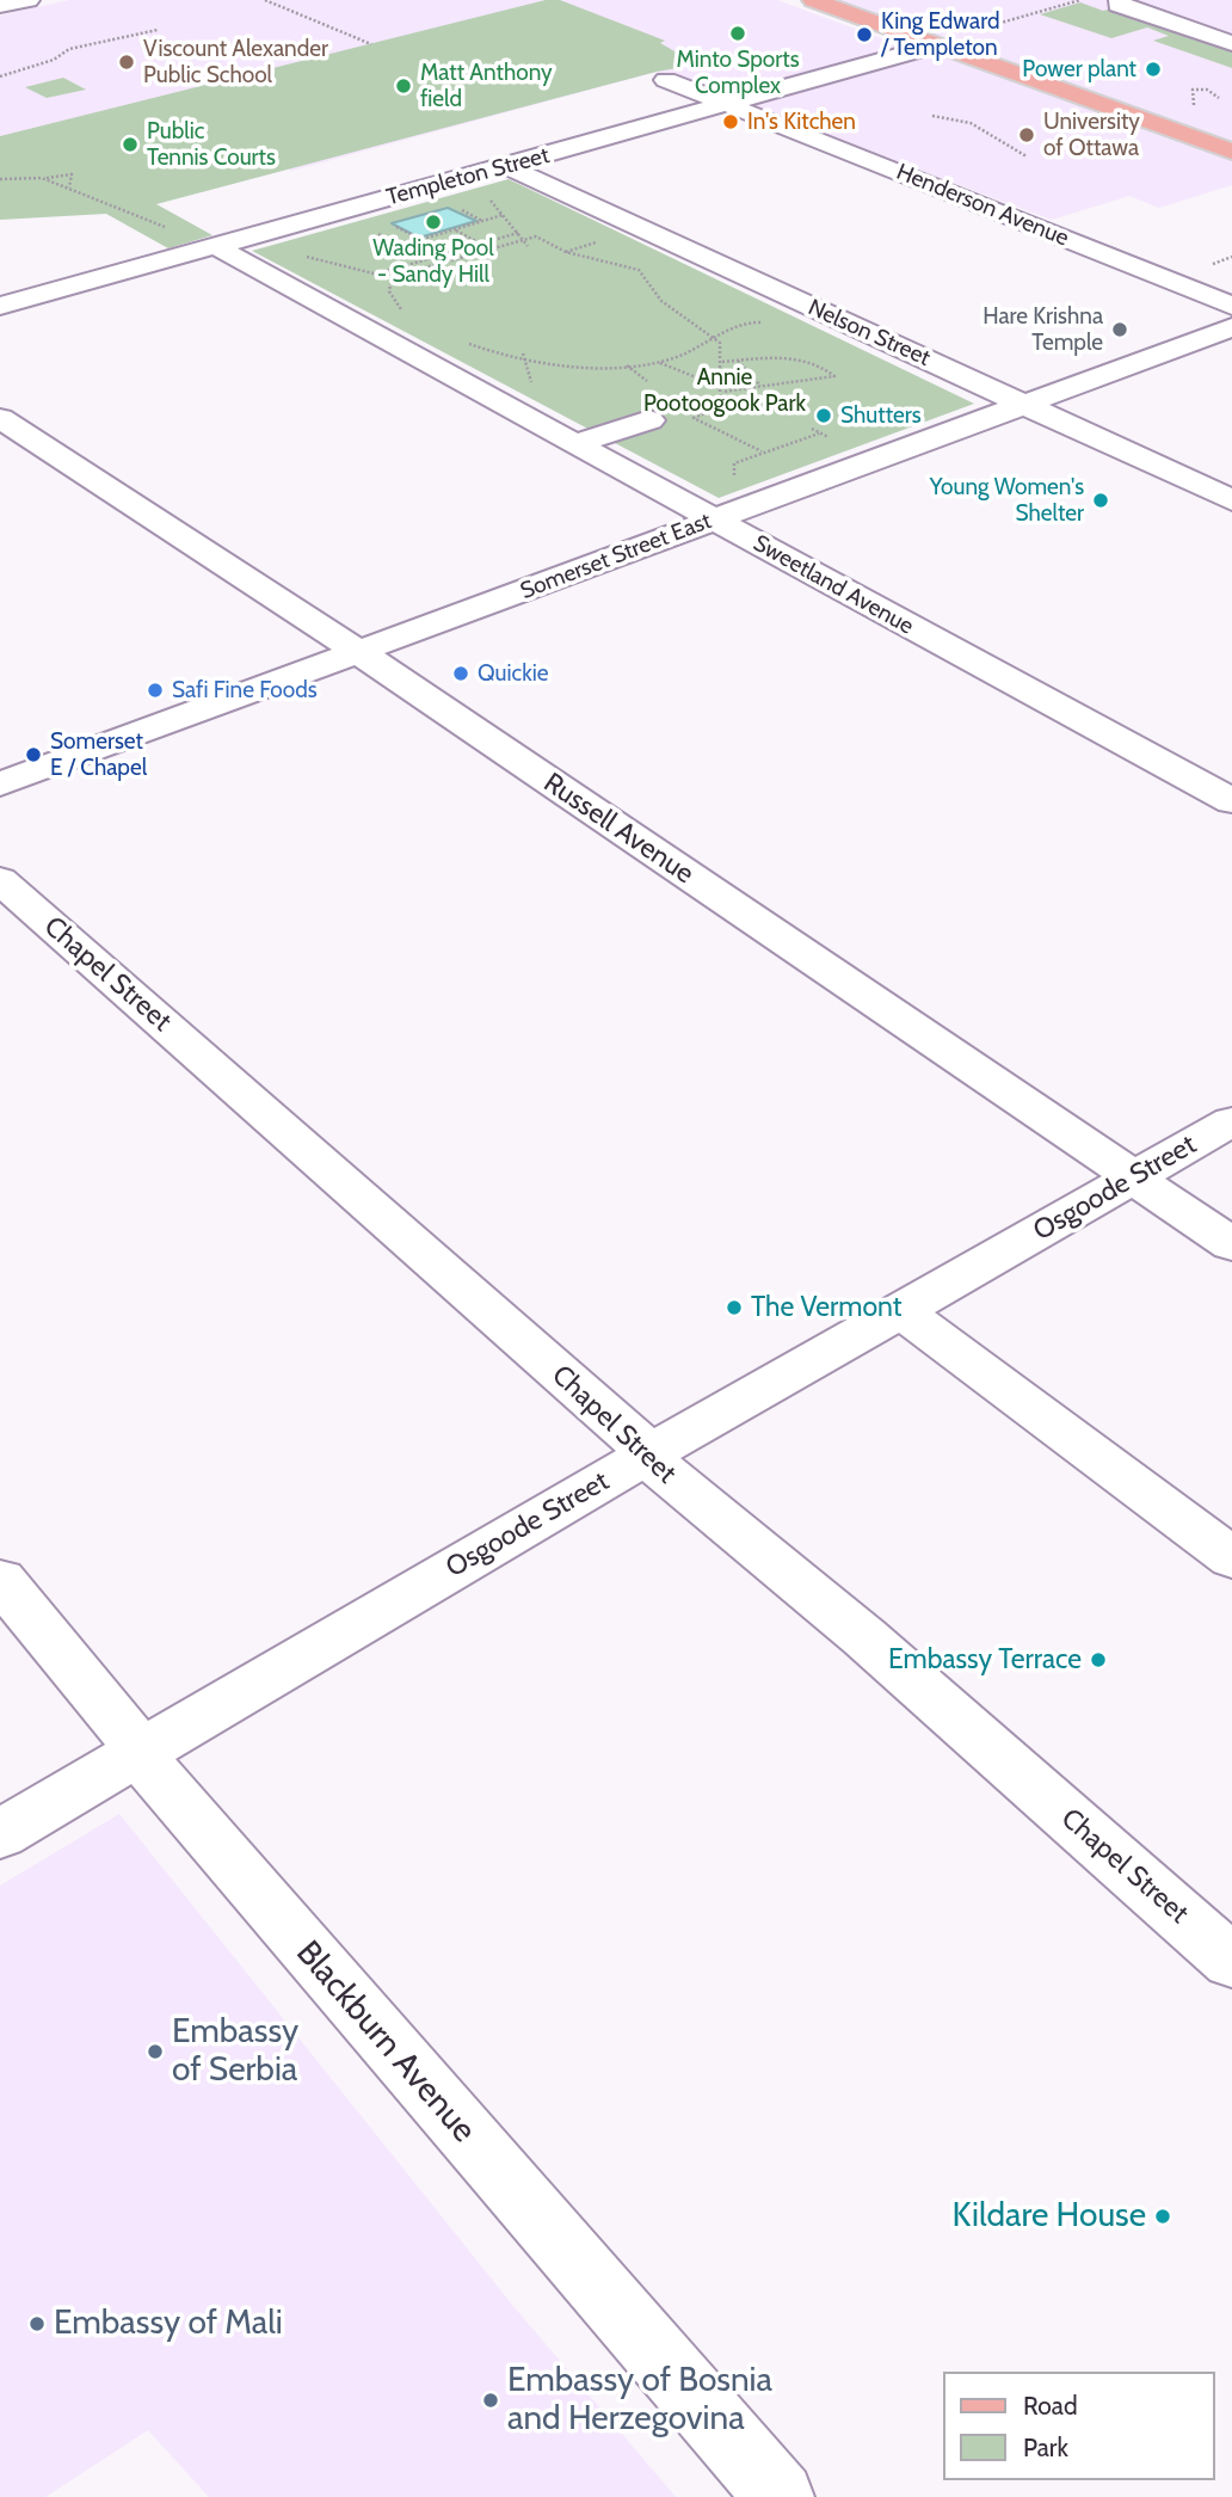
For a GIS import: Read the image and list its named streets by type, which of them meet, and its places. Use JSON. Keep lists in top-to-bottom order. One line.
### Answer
{"streets":{"street":["Templeton Street","Henderson Avenue","Nelson Street","Somerset Street East","Sweetland Avenue","Russell Avenue","Chapel Street","Osgoode Street","Blackburn Avenue"]},"crossings":[["Templeton Street","Henderson Avenue"],["Templeton Street","Nelson Street"],["Templeton Street","Sweetland Avenue"],["Nelson Street","Somerset Street East"],["Somerset Street East","Sweetland Avenue"],["Somerset Street East","Russell Avenue"],["Russell Avenue","Osgoode Street"],["Chapel Street","Osgoode Street"],["Osgoode Street","Blackburn Avenue"]],"parks":["Annie Pootoogook Park"],"places":["Minto Sports Complex","King Edward / Templeton","Viscount Alexander Public School","Power plant","Matt Anthony field","In's Kitchen","University of Ottawa","Public Tennis Courts","Wading Pool - Sandy Hill","Hare Krishna Temple","Shutters","Young Women's Shelter","Quickie","Safi Fine Foods","Somerset E / Chapel","The Vermont","Embassy Terrace","Embassy of Serbia","Kildare House","Embassy of Mali","Embassy of Bosnia and Herzegovina"],"legend":["Road","Park"]}
